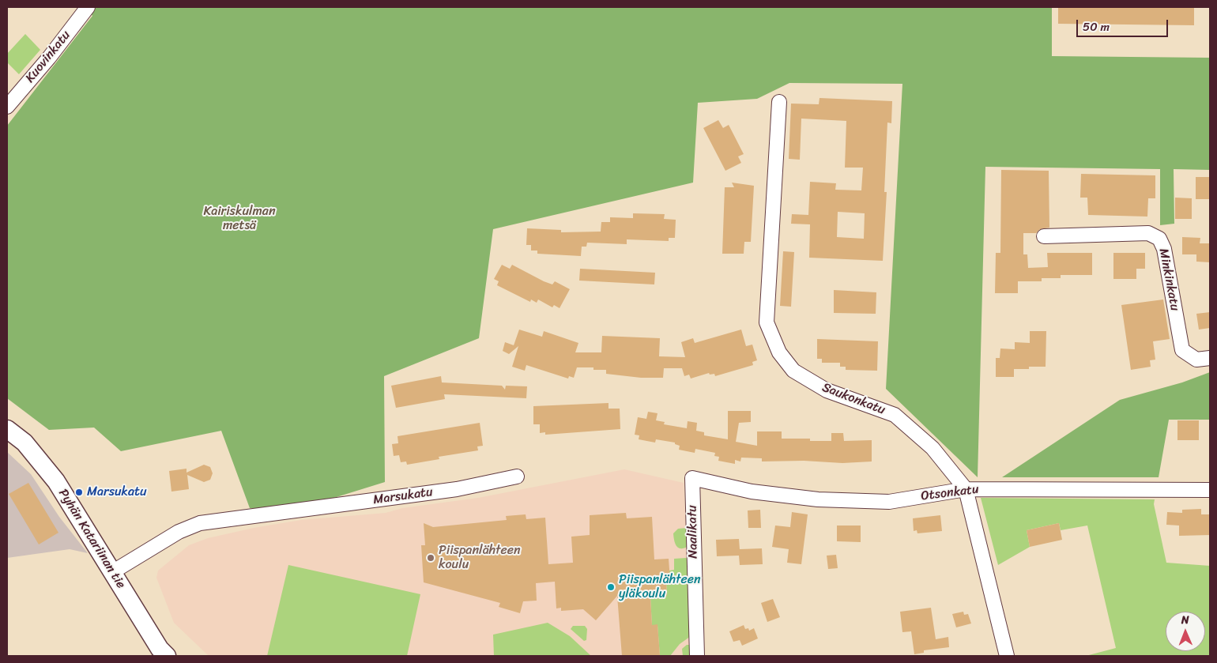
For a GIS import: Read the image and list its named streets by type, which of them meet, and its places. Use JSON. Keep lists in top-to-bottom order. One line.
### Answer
{"streets":{"street":["Kuovinkatu","Minkinkatu","Saukonkatu","Otsonkatu","Marsukatu","Naalikatu","Pyhän Katariinan tie"]},"crossings":[["Saukonkatu","Otsonkatu"],["Otsonkatu","Naalikatu"],["Marsukatu","Pyhän Katariinan tie"]],"parks":["Kairiskulman metsä"],"places":["Marsukatu","Piispanlähteen koulu","Piispanlähteen yläkoulu"],"scale_bar":"50 m","north":"top"}
